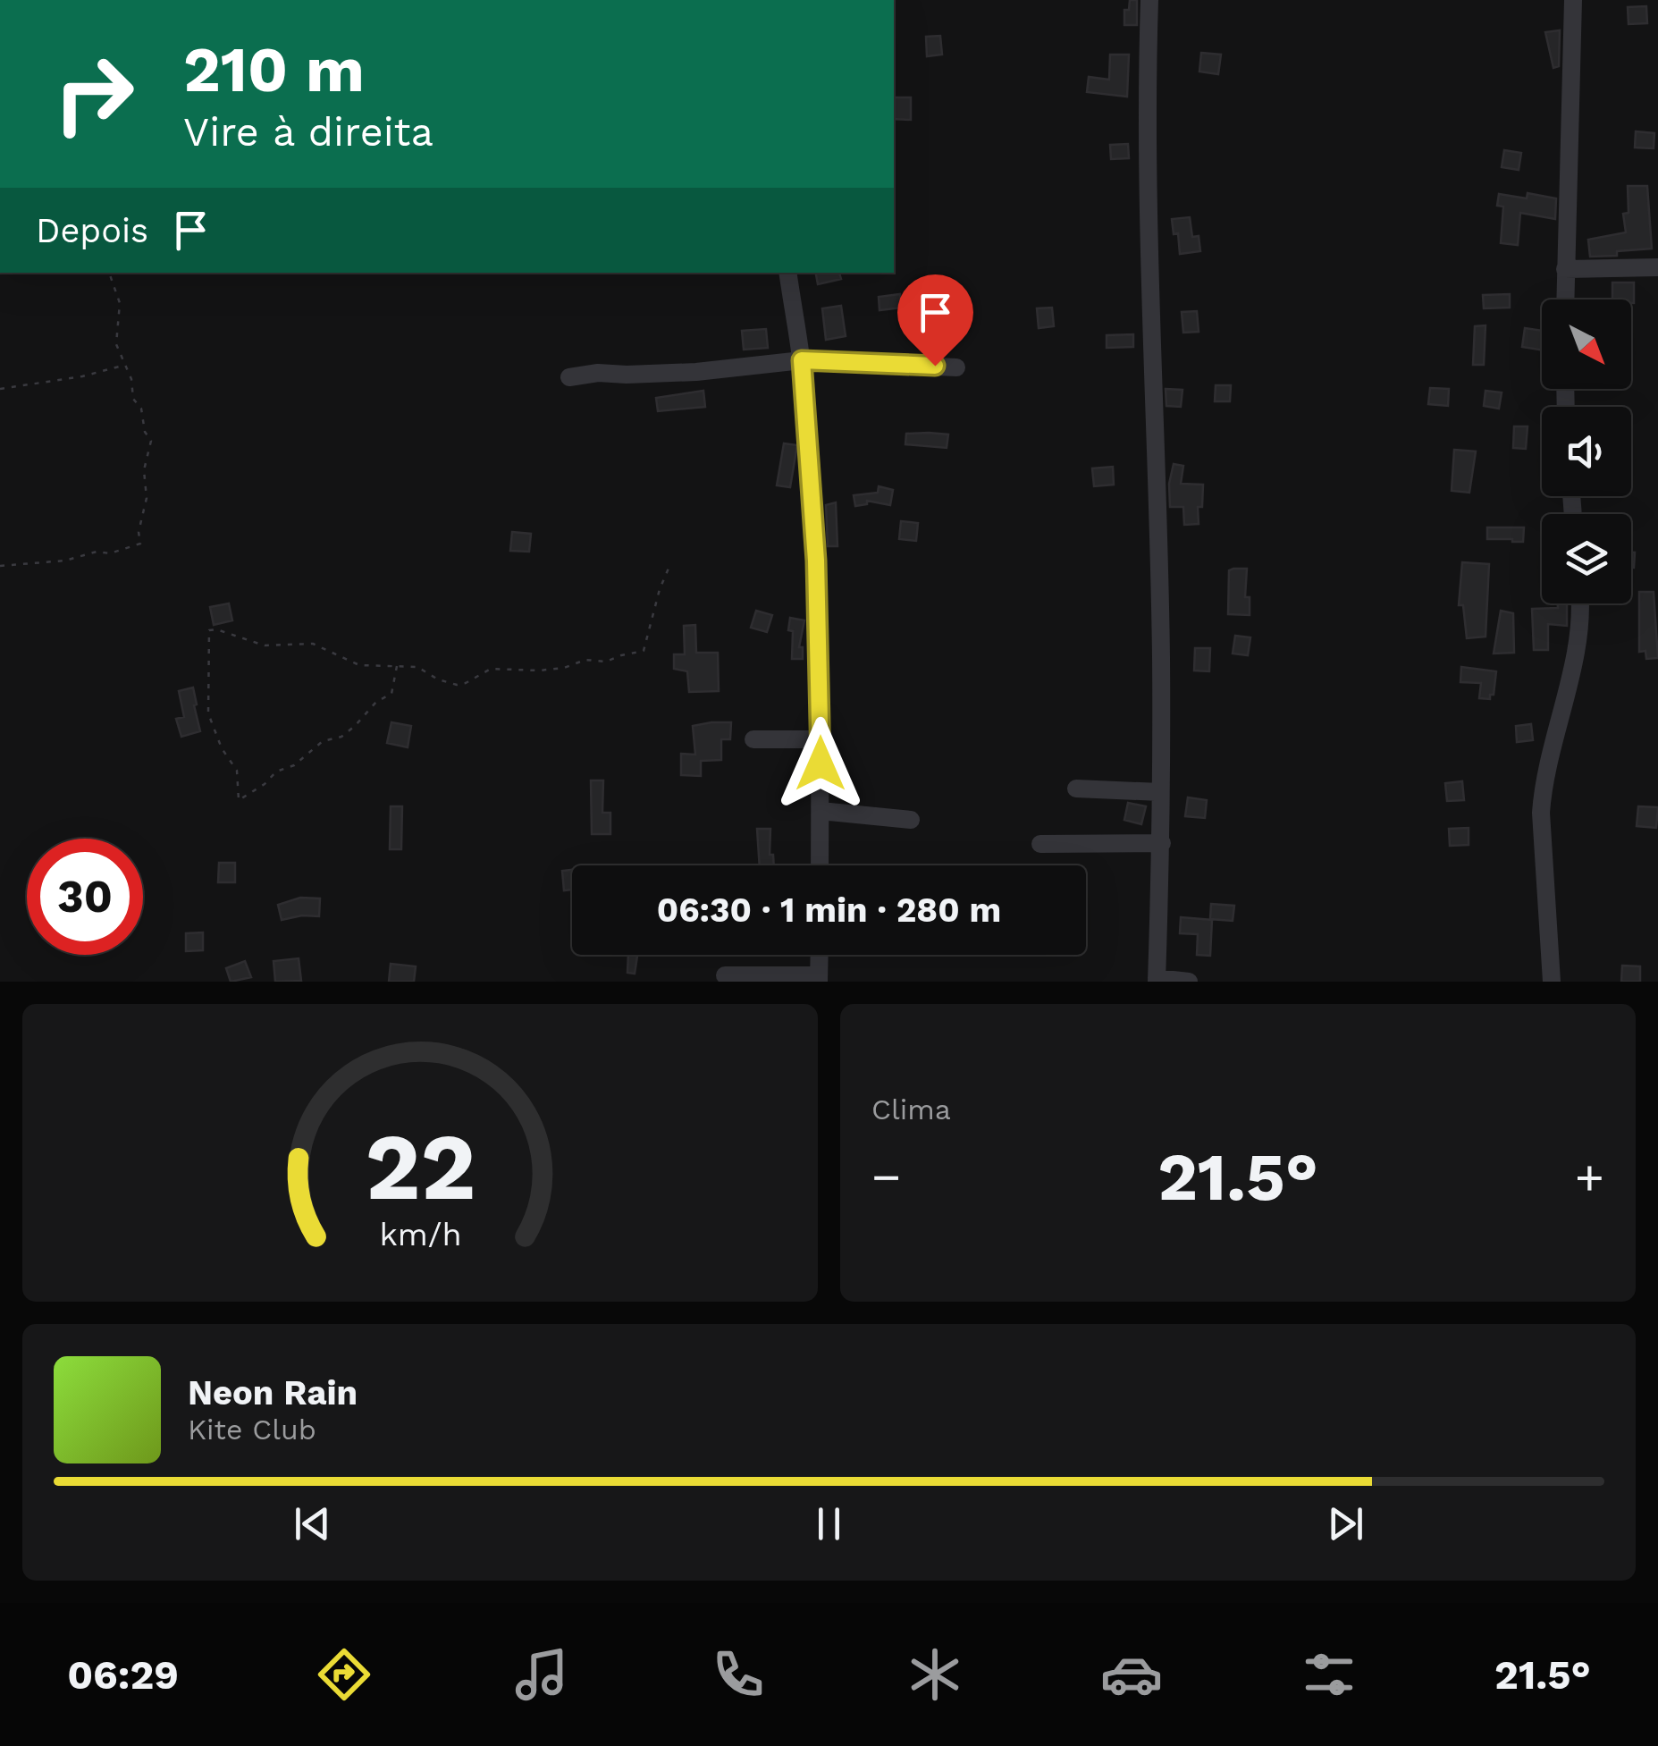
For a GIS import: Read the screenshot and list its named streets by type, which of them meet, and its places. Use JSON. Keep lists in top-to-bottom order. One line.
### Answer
{"north":"bottom right","page":{"turn":["210 m","Vire à direita"],"then":"Depois","limit":"30","trip":"06:30 · 1 min · 280 m","tile":"Clima","heat":["−","21.5°","+"],"song":["Neon Rain","Kite Club"],"tabs":["06:29","21.5°"],"gauge":["22","km/h"]}}
